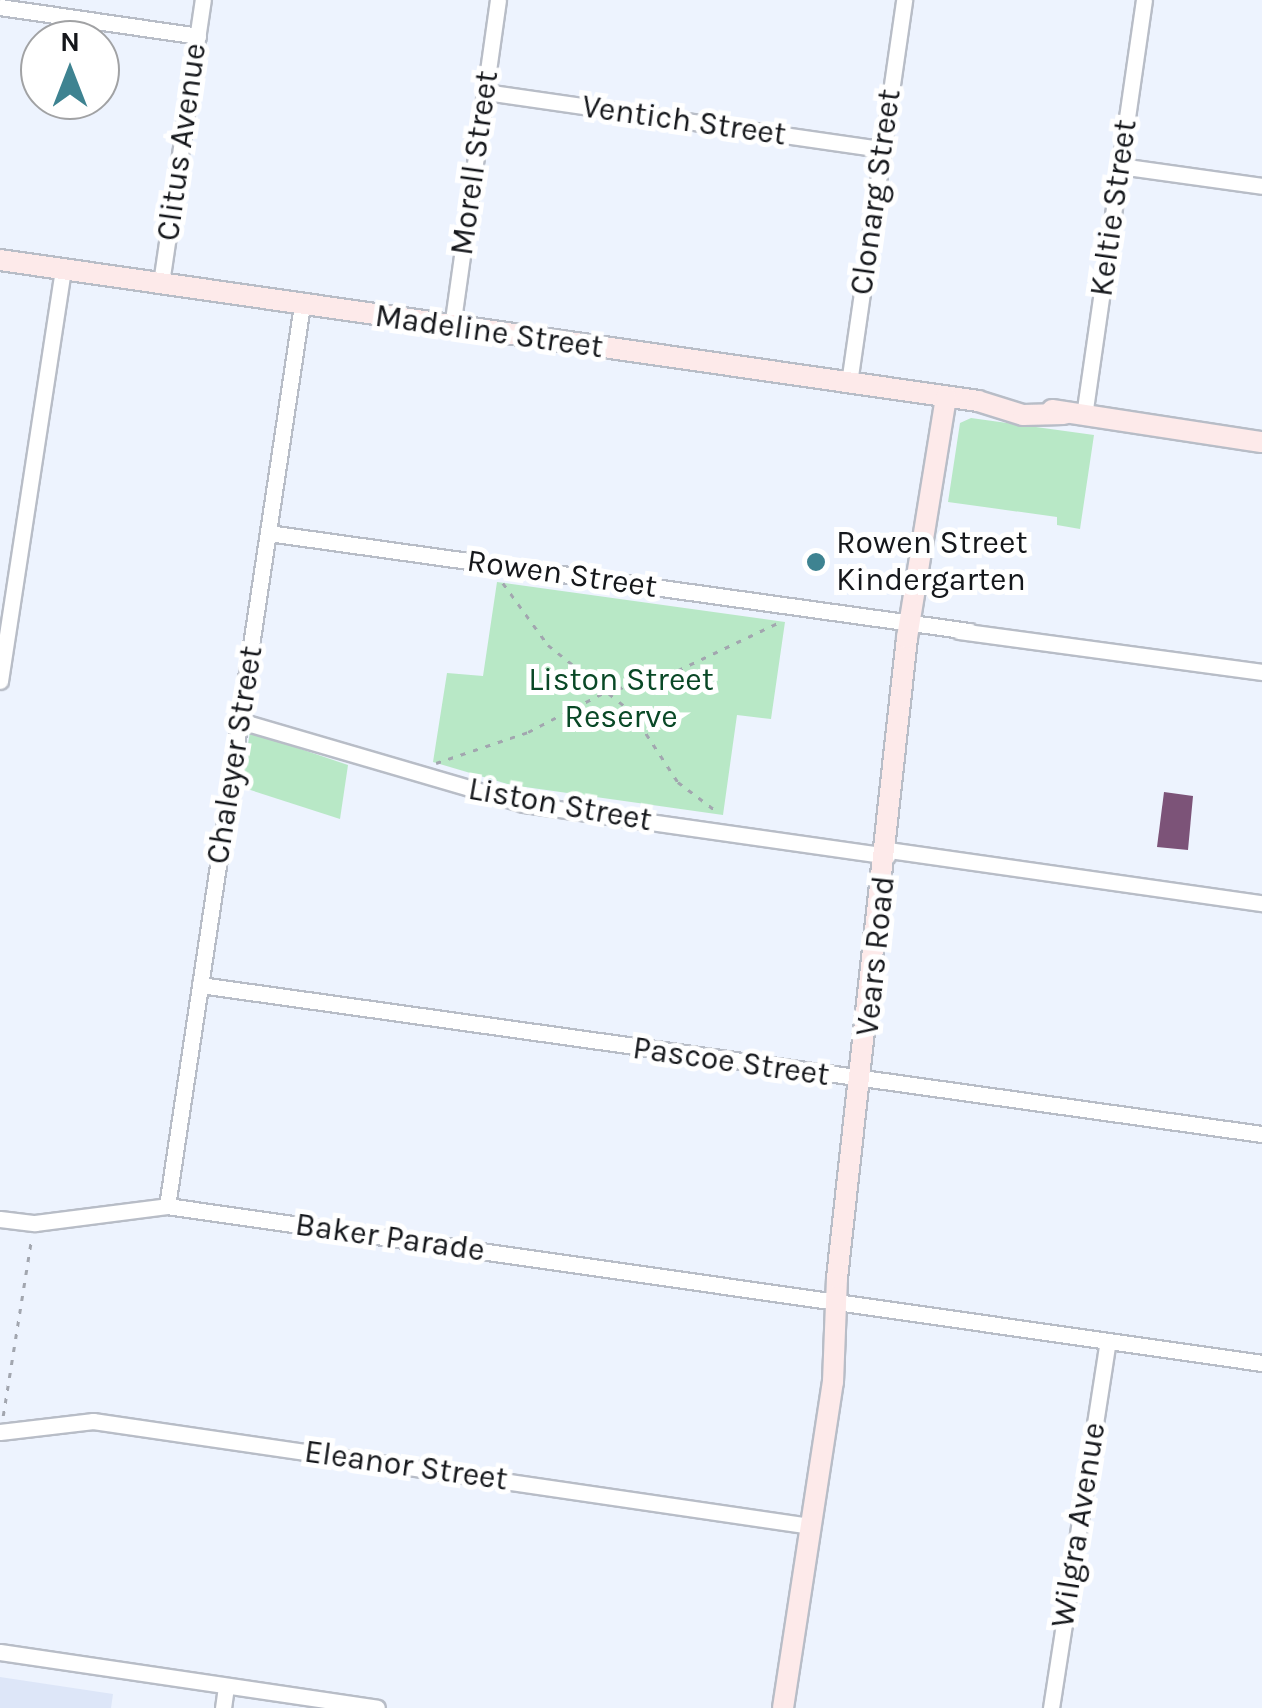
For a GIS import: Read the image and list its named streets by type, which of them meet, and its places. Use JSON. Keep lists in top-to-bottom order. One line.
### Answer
{"streets":{"street":["Ventich Street","Clitus Avenue","Morell Street","Clonarg Street","Keltie Street","Madeline Street","Rowen Street","Chaleyer Street","Liston Street","Vears Road","Pascoe Street","Baker Parade","Eleanor Street","Wilgra Avenue"]},"crossings":[["Ventich Street","Morell Street"],["Ventich Street","Clonarg Street"],["Clitus Avenue","Madeline Street"],["Morell Street","Madeline Street"],["Clonarg Street","Madeline Street"],["Keltie Street","Madeline Street"],["Madeline Street","Chaleyer Street"],["Madeline Street","Vears Road"],["Rowen Street","Chaleyer Street"],["Rowen Street","Vears Road"],["Chaleyer Street","Liston Street"],["Chaleyer Street","Pascoe Street"],["Chaleyer Street","Baker Parade"],["Liston Street","Vears Road"],["Vears Road","Pascoe Street"],["Vears Road","Baker Parade"],["Vears Road","Eleanor Street"],["Baker Parade","Wilgra Avenue"]],"parks":["Liston Street Reserve"],"places":["Rowen Street Kindergarten"],"north":"top"}
